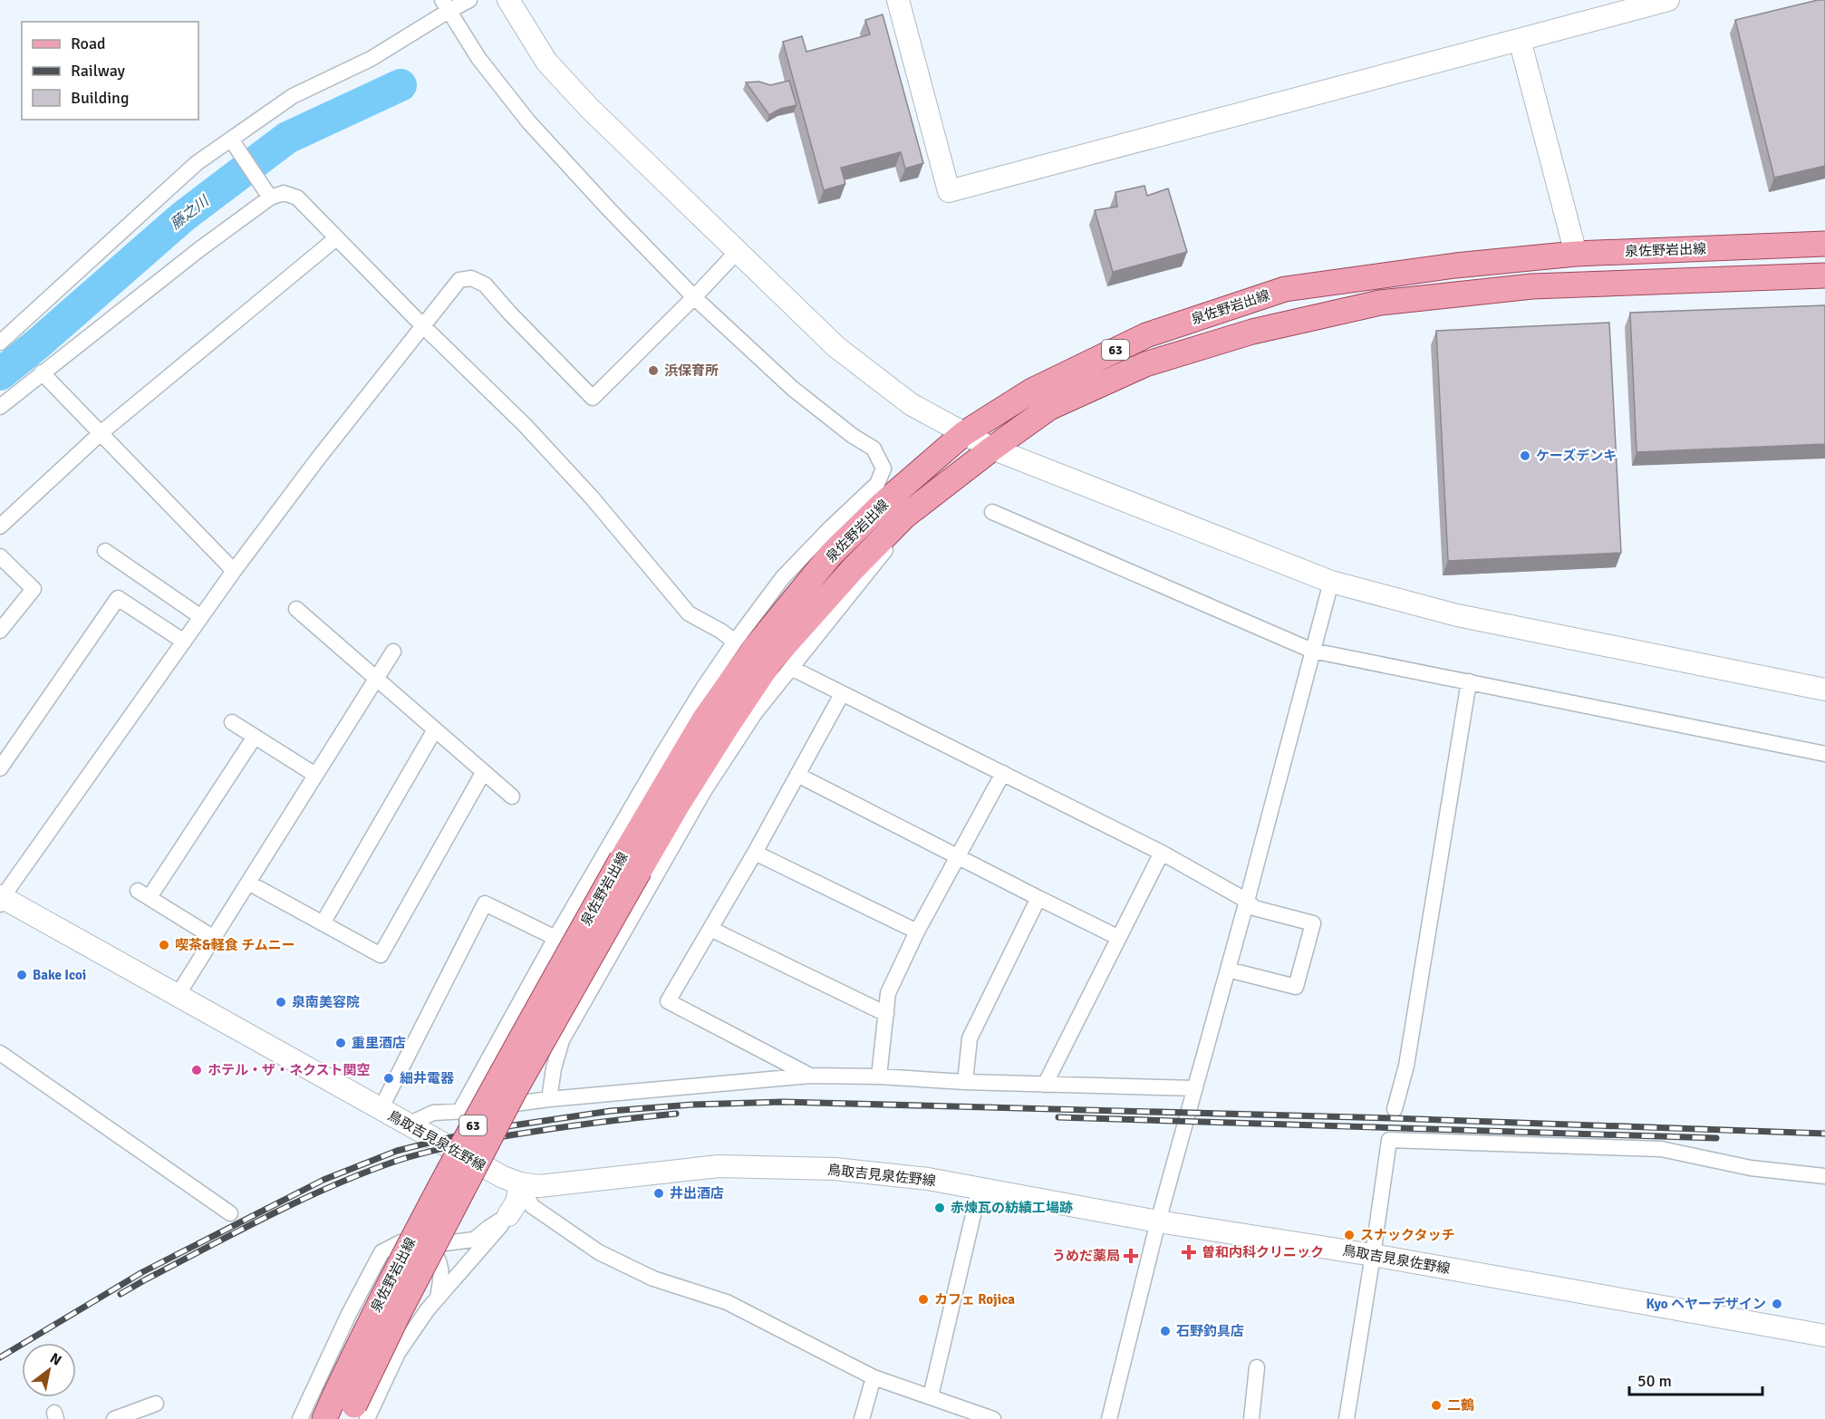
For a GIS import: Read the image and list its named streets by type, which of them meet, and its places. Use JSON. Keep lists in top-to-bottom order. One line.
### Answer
{"streets":{"main road":["泉佐野岩出線","63"],"street":["鳥取吉見泉佐野線"]},"water":["藤之川"],"places":{"other":["浜保育所","ケーズデンキ","喫茶&軽食 チムニー","Bake Icoi","泉南美容院","重里酒店","ホテル・ザ・ネクスト関空","細井電器","井出酒店","赤煉瓦の紡績工場跡","スナックタッチ","カフェ Rojica","Kyo ヘヤーデザイン","石野釣具店","二鶴"],"health":["曽和内科クリニック","うめだ薬局"]},"legend":["Road","Railway","Building"],"scale_bar":"50 m","north":"top right"}
